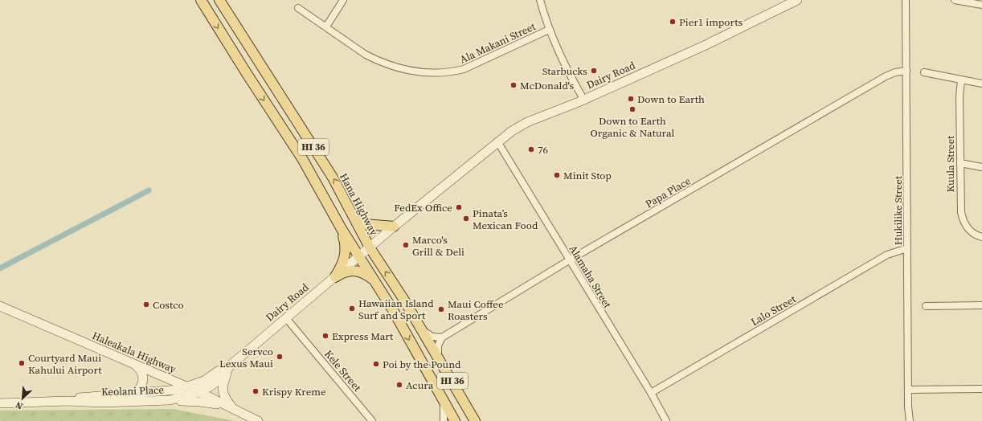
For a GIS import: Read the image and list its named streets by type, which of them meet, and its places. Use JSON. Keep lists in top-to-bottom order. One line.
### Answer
{"streets":{"main road":["HI 36","Hana Highway"],"street":["Ala Makani Street","Dairy Road","Kuula Street","Papa Place","Hukilike Street","Alamaha Street","Lalo Street","Haleakala Highway","Kele Street","Keolani Place"]},"crossings":[["Dairy Road","HI 36"],["Dairy Road","Hana Highway"],["Dairy Road","Alamaha Street"],["Dairy Road","Haleakala Highway"],["Dairy Road","Kele Street"],["Dairy Road","Keolani Place"],["Papa Place","Hukilike Street"],["Papa Place","Alamaha Street"],["Hukilike Street","Lalo Street"],["Alamaha Street","Lalo Street"],["Haleakala Highway","Keolani Place"]],"places":["Pier1 imports","Starbucks","McDonald's","Down to Earth","Down to Earth Organic & Natural","76","Minit Stop","FedEx Office","Pinata’s Mexican Food","Marco's Grill & Deli","Costco","Hawaiian Island Surf and Sport","Maui Coffee Roasters","Express Mart","Servco Lexus Maui","Courtyard Maui Kahului Airport","Poi by the Pound","Acura","Krispy Kreme"],"north":"bottom left"}
